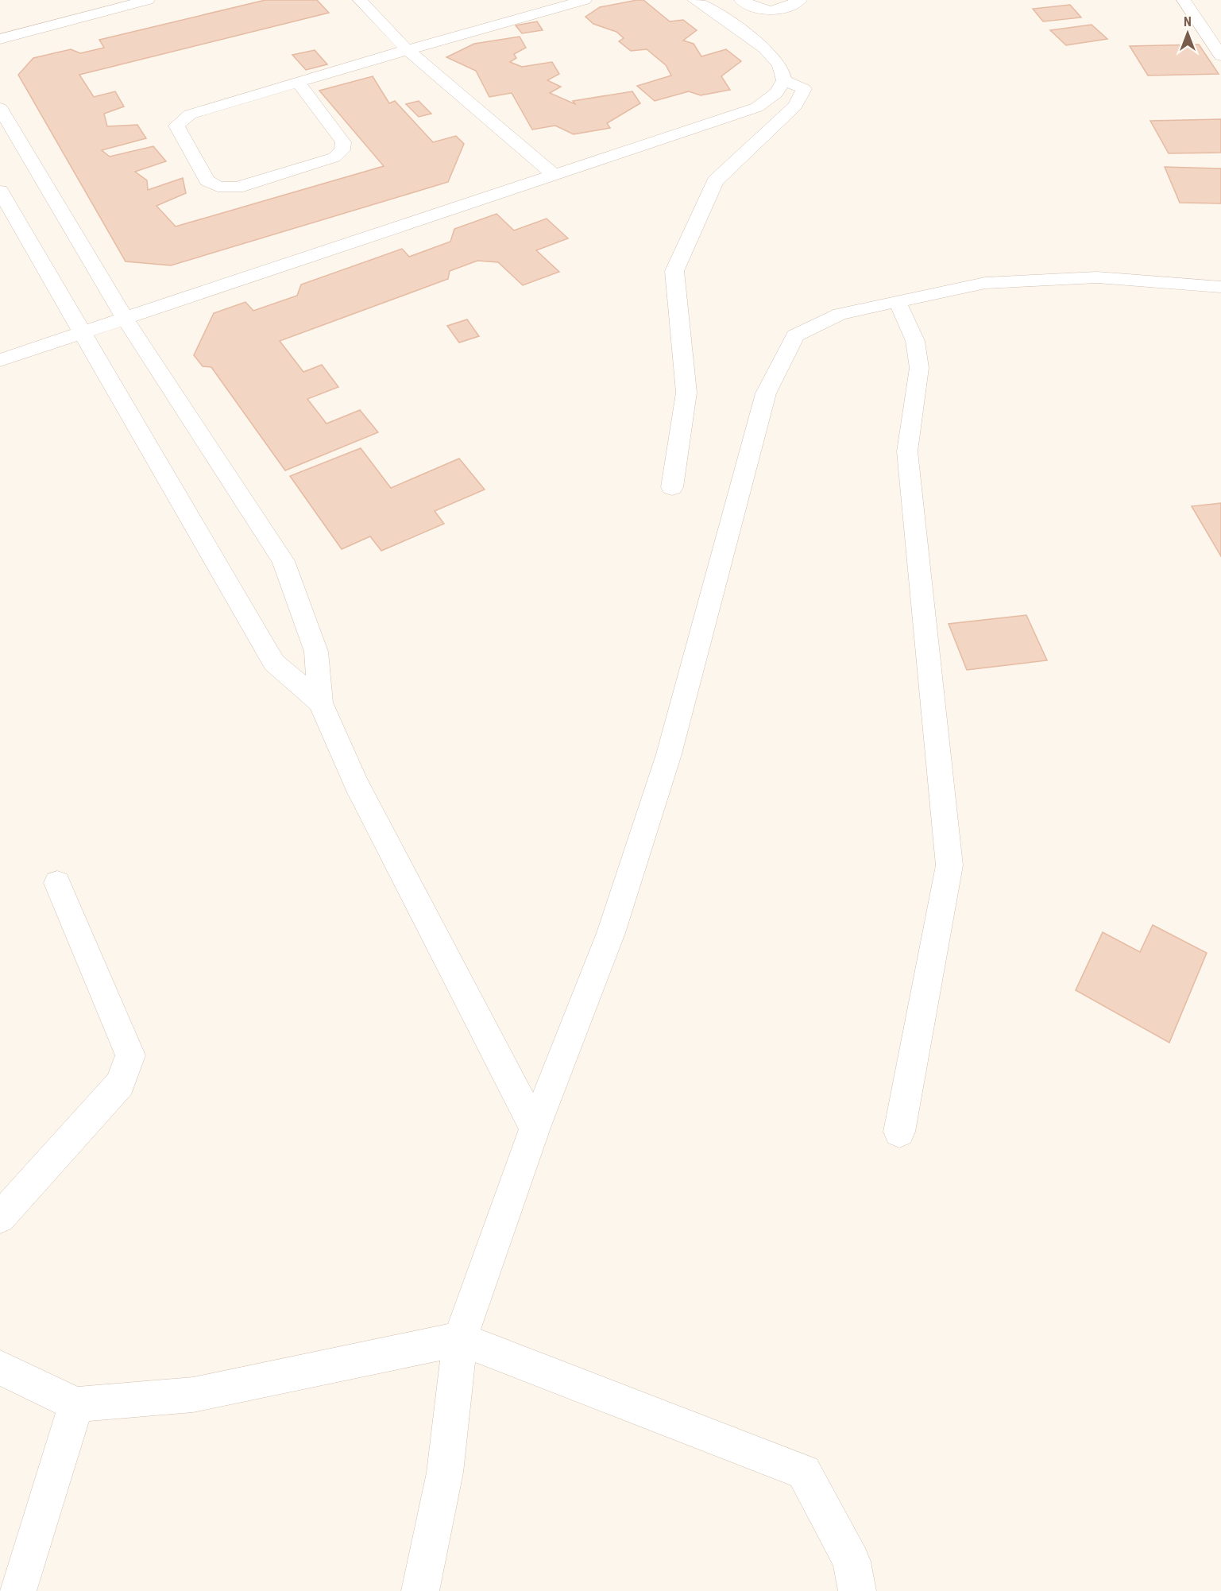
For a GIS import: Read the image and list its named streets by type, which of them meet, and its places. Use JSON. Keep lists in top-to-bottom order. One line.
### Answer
{"north":"top"}
